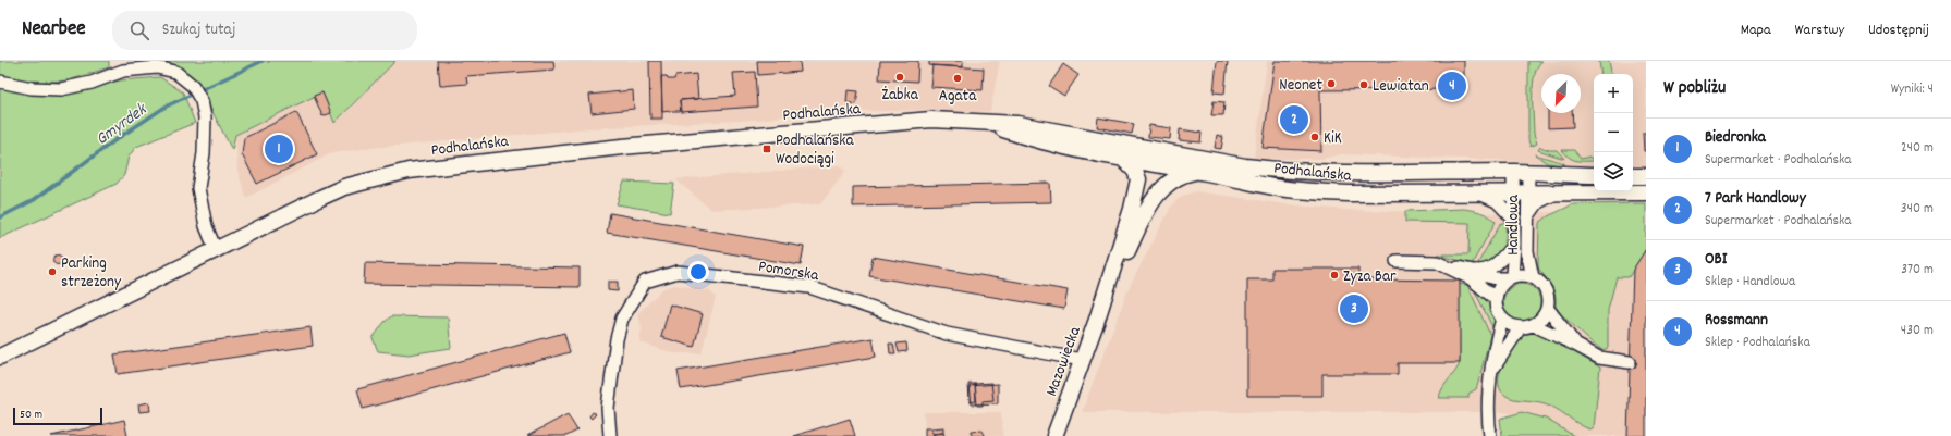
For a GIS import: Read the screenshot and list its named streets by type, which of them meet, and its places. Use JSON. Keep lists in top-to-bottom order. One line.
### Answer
{"streets":{"street":["Podhalańska","Handlowa","Pomorska","Mazowiecka"]},"crossings":[["Podhalańska","Handlowa"],["Podhalańska","Mazowiecka"],["Pomorska","Mazowiecka"]],"water":["Gmyrdek"],"places":{"other":["Żabka","Agata","Neonet","Lewiatan","KiK","Parking strzeżony","Zyza Bar"],"transit":["Podhalańska Wodociągi"]},"scale_bar":"50 m","north":"bottom left","page":{"header":"Nearbee","search":"Szukaj tutaj","nav":["Mapa","Warstwy","Udostępnij"],"heading":["W pobliżu","Wyniki: 4"],"pins":["4","2","1","3"],"map_buttons":["+","−"],"list":[{"mark":"1","name":"Biedronka","note":"Supermarket · Podhalańska","value":"240 m"},{"mark":"2","name":"7 Park Handlowy","note":"Supermarket · Podhalańska","value":"340 m"},{"mark":"3","name":"OBI","note":"Sklep · Handlowa","value":"370 m"},{"mark":"4","name":"Rossmann","note":"Sklep · Podhalańska","value":"430 m"}],"scale":"50 m"}}
